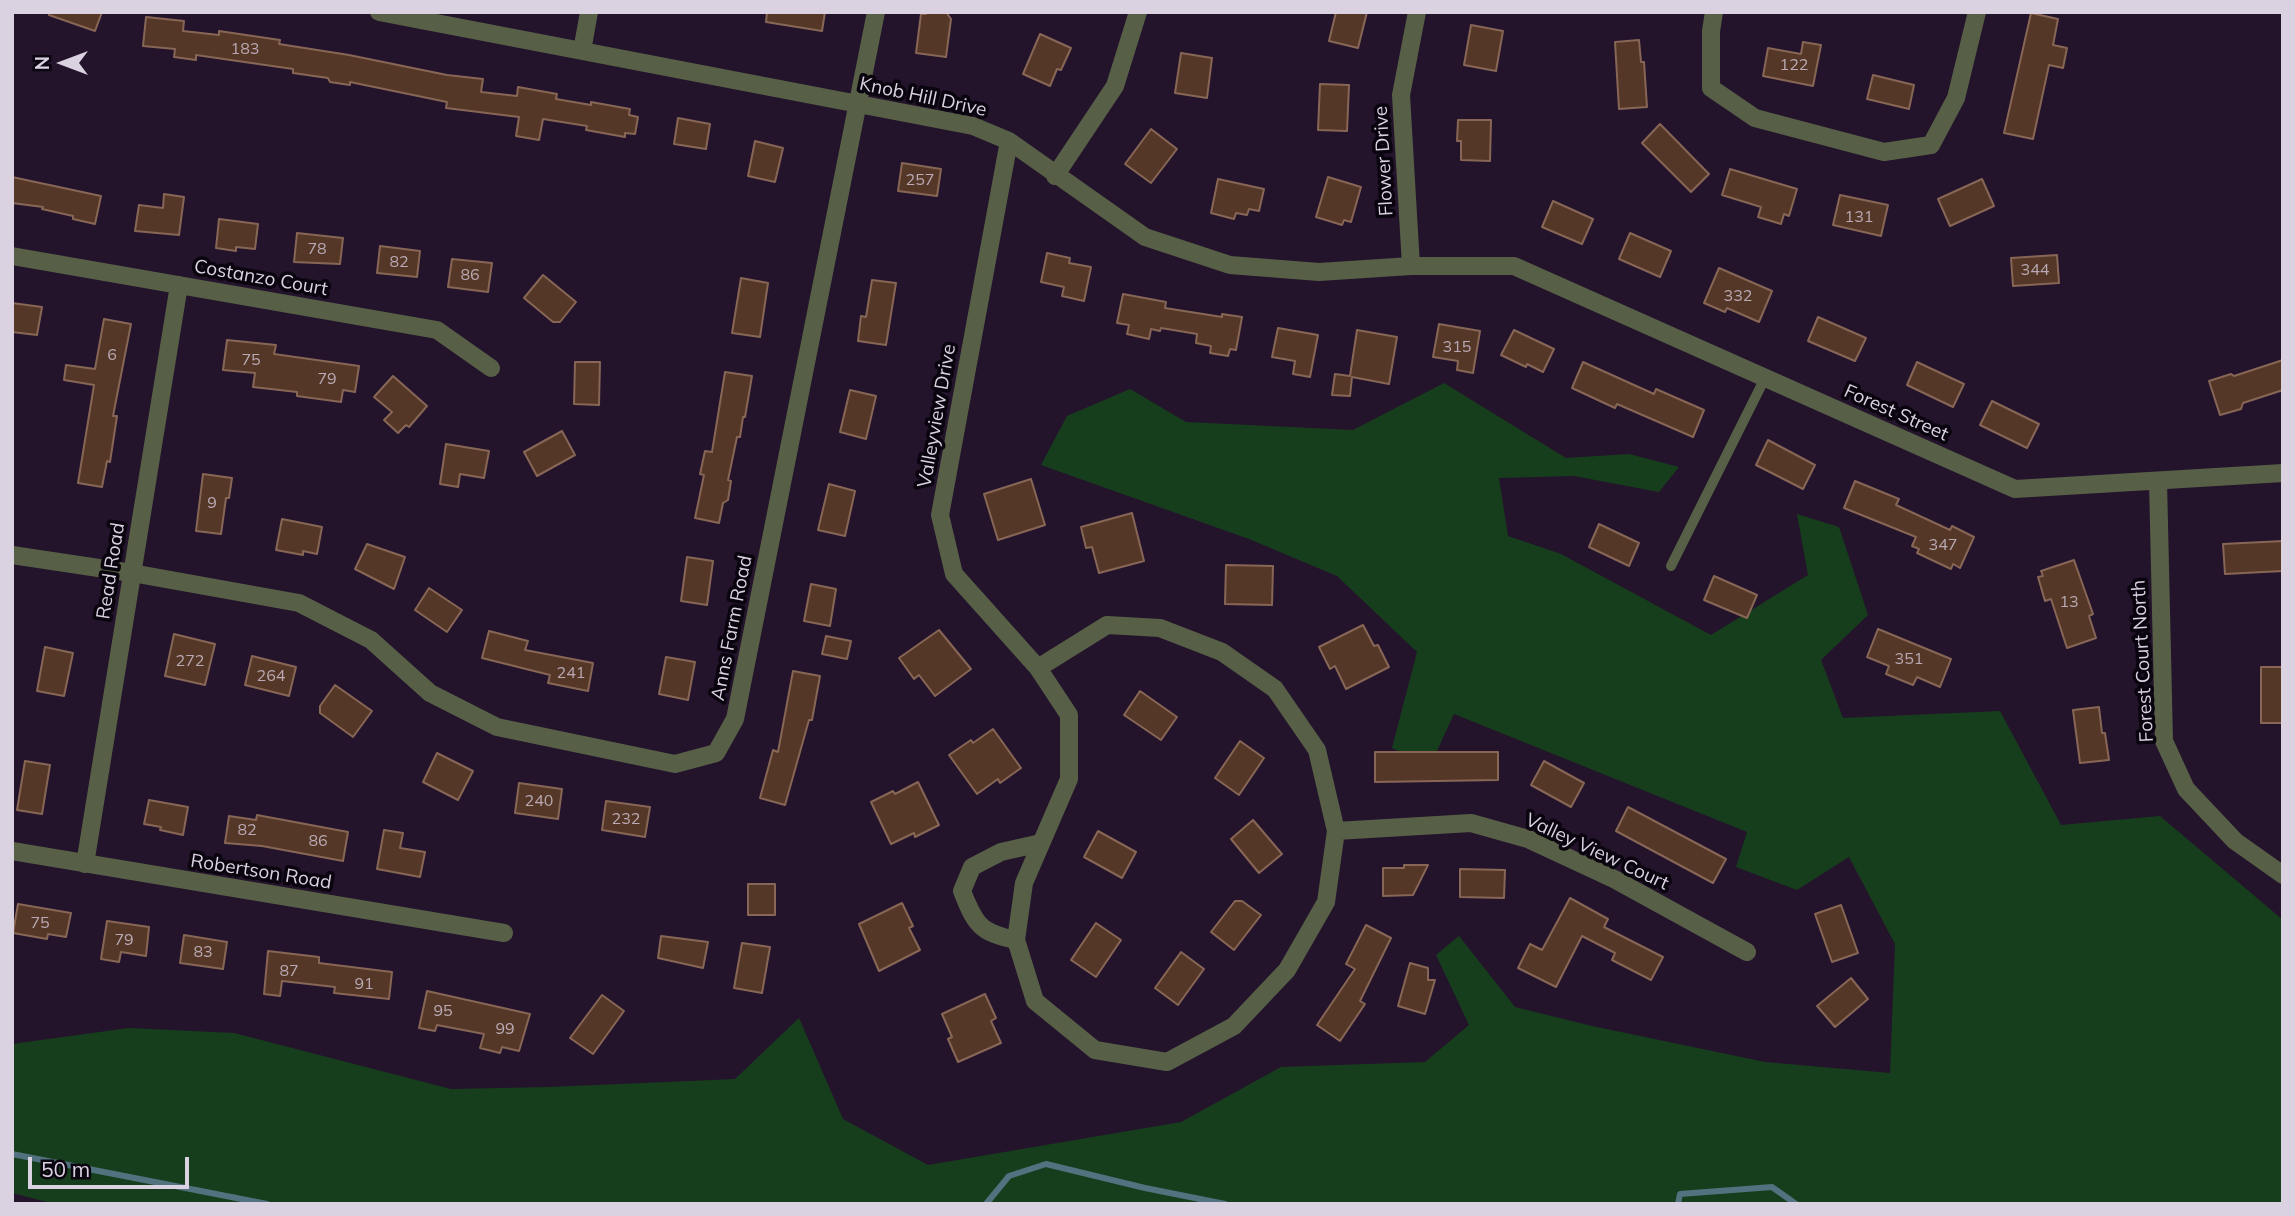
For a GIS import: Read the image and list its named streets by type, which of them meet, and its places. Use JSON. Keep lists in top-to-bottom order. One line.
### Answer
{"streets":{"street":["Knob Hill Drive","Flower Drive","Costanzo Court","Forest Street","Valleyview Drive","Read Road","Anns Farm Road","Forest Court North","Valley View Court","Robertson Road"]},"crossings":[["Knob Hill Drive","Flower Drive"],["Knob Hill Drive","Forest Street"],["Knob Hill Drive","Valleyview Drive"],["Knob Hill Drive","Anns Farm Road"],["Costanzo Court","Read Road"],["Forest Street","Forest Court North"],["Valleyview Drive","Valley View Court"],["Read Road","Anns Farm Road"],["Read Road","Robertson Road"]],"house_numbers":["183","122","257","131","78","82","344","86","332","315","6","75","79","9","347","13","351","272","241","264","240","232","82","86","75","79","83","87","91","95","99"],"scale_bar":"50 m","north":"left"}
